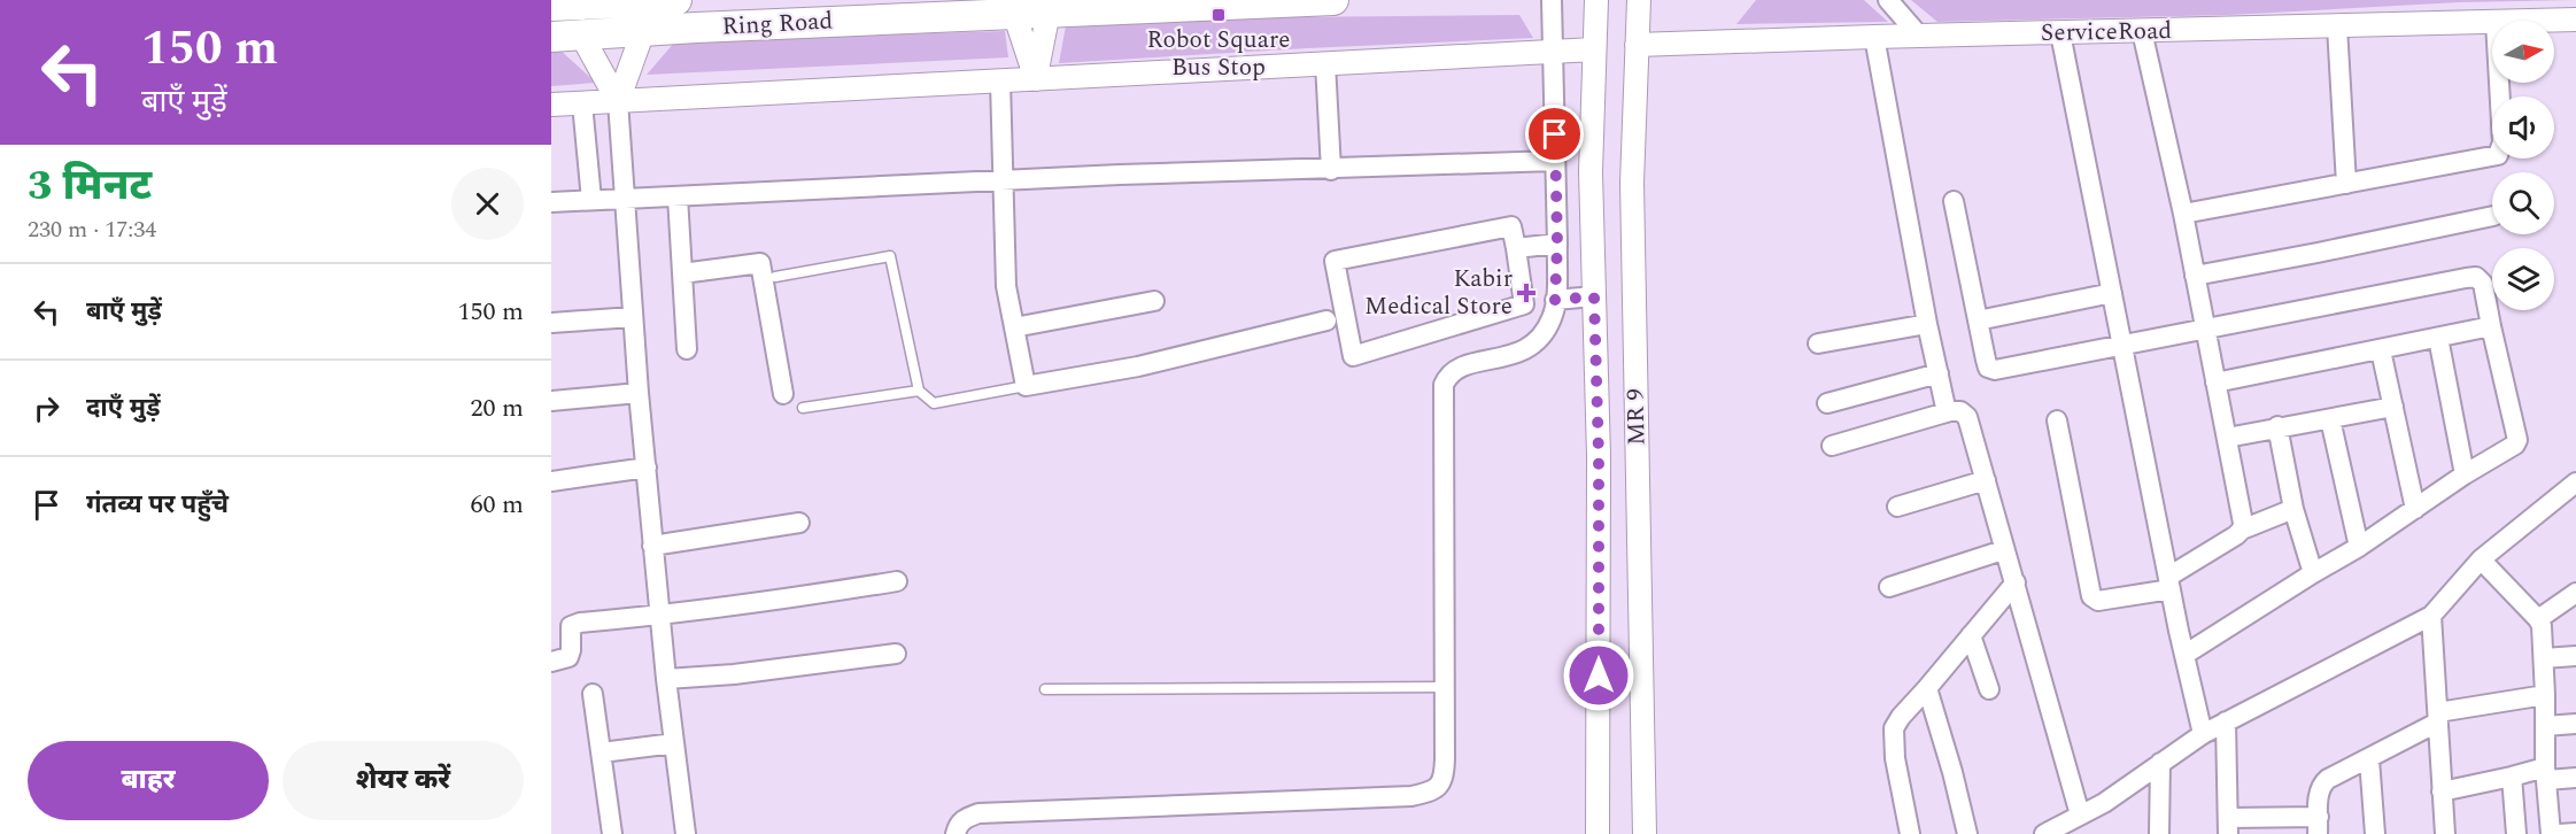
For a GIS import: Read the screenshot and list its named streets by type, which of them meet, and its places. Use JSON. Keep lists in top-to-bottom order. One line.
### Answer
{"streets":{"main road":["Ring Road"],"street":["ServiceRoad","MR 9"]},"crossings":[["ServiceRoad","MR 9"]],"places":{"transit":["Robot Square Bus Stop"],"health":["Kabir Medical Store"]},"north":"right","page":{"turn":["150 m","बाएँ मुड़ें"],"heading":["3 मिनट","230 m · 17:34"],"list":[{"name":"बाएँ मुड़ें","value":"150 m"},{"name":"दाएँ मुड़ें","value":"20 m"},{"name":"गंतव्य पर पहुँचे","value":"60 m"}],"buttons":["बाहर","शेयर करें"]}}
